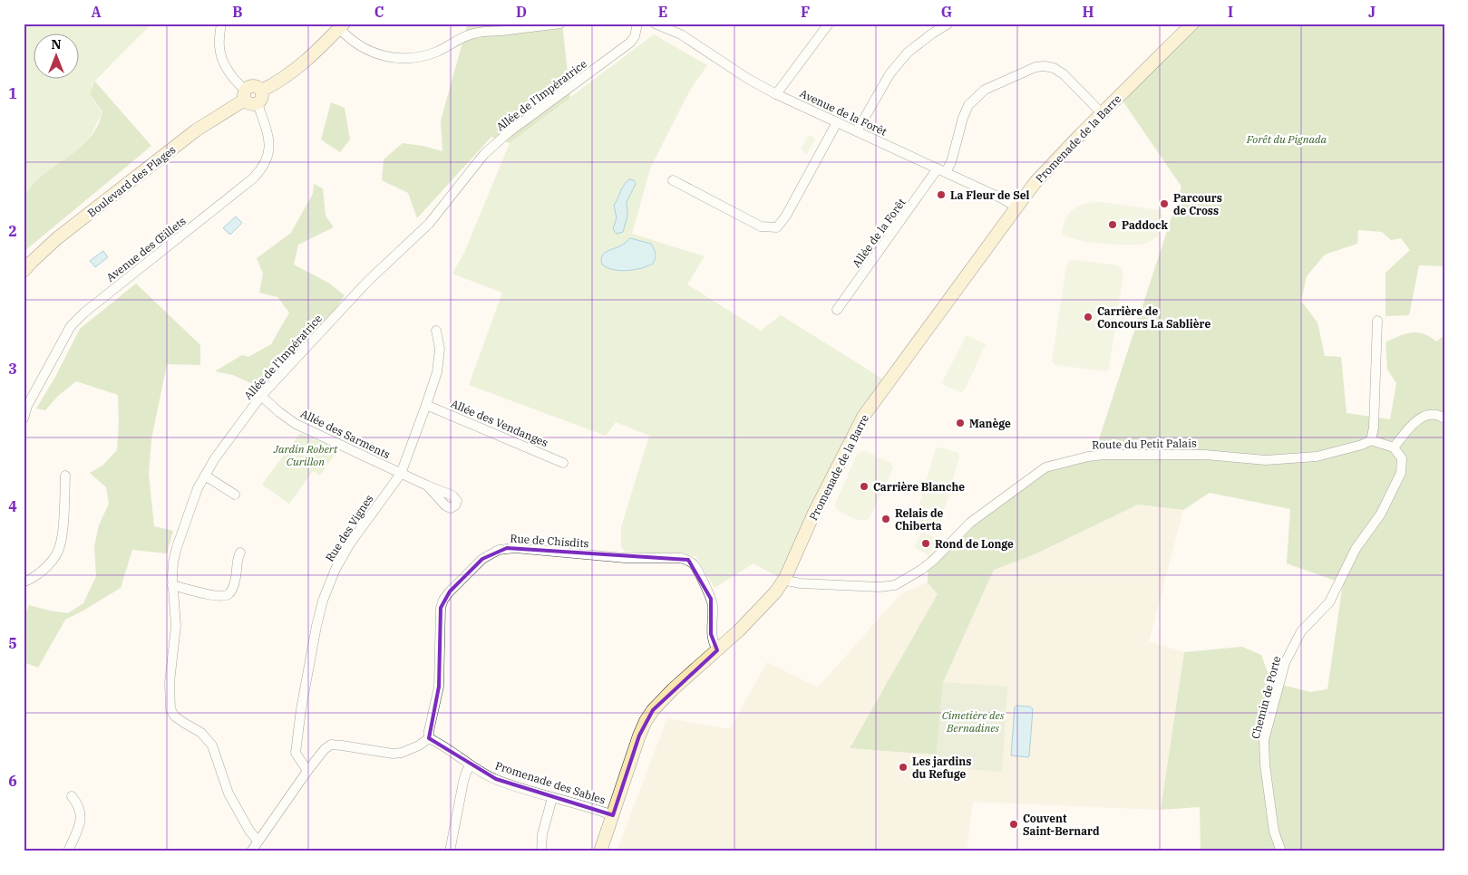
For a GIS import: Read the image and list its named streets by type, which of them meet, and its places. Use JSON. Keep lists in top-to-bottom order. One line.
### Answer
{"streets":{"main road":["Promenade de la Barre","Boulevard des Plages"],"street":["Allée de l'Impératrice","Avenue de la Forêt","Allée de la Forêt","Avenue des Œillets","Allée des Vendanges","Allée des Sarments","Route du Petit Palais","Rue des Vignes","Rue de Chisdits","Chemin de Porte","Promenade des Sables"]},"crossings":[["Allée de l'Impératrice","Allée des Sarments"],["Avenue de la Forêt","Promenade de la Barre"],["Avenue de la Forêt","Allée de la Forêt"],["Promenade de la Barre","Allée de la Forêt"],["Promenade de la Barre","Route du Petit Palais"],["Promenade de la Barre","Rue de Chisdits"],["Promenade de la Barre","Promenade des Sables"],["Boulevard des Plages","Avenue des Œillets"],["Allée des Vendanges","Rue des Vignes"],["Allée des Sarments","Rue des Vignes"],["Rue de Chisdits","Promenade des Sables"]],"parks":["Forêt du Pignada","Jardin Robert Curillon","Cimetière des Bernadines"],"places":["La Fleur de Sel","Parcours de Cross","Paddock","Carrière de Concours La Sablière","Manège","Carrière Blanche","Relais de Chiberta","Rond de Longe","Les jardins du Refuge","Couvent Saint-Bernard"],"north":"top","grid":{"columns":["A","B","C","D","E","F","G","H","I","J"],"rows":["1","2","3","4","5","6"]}}
